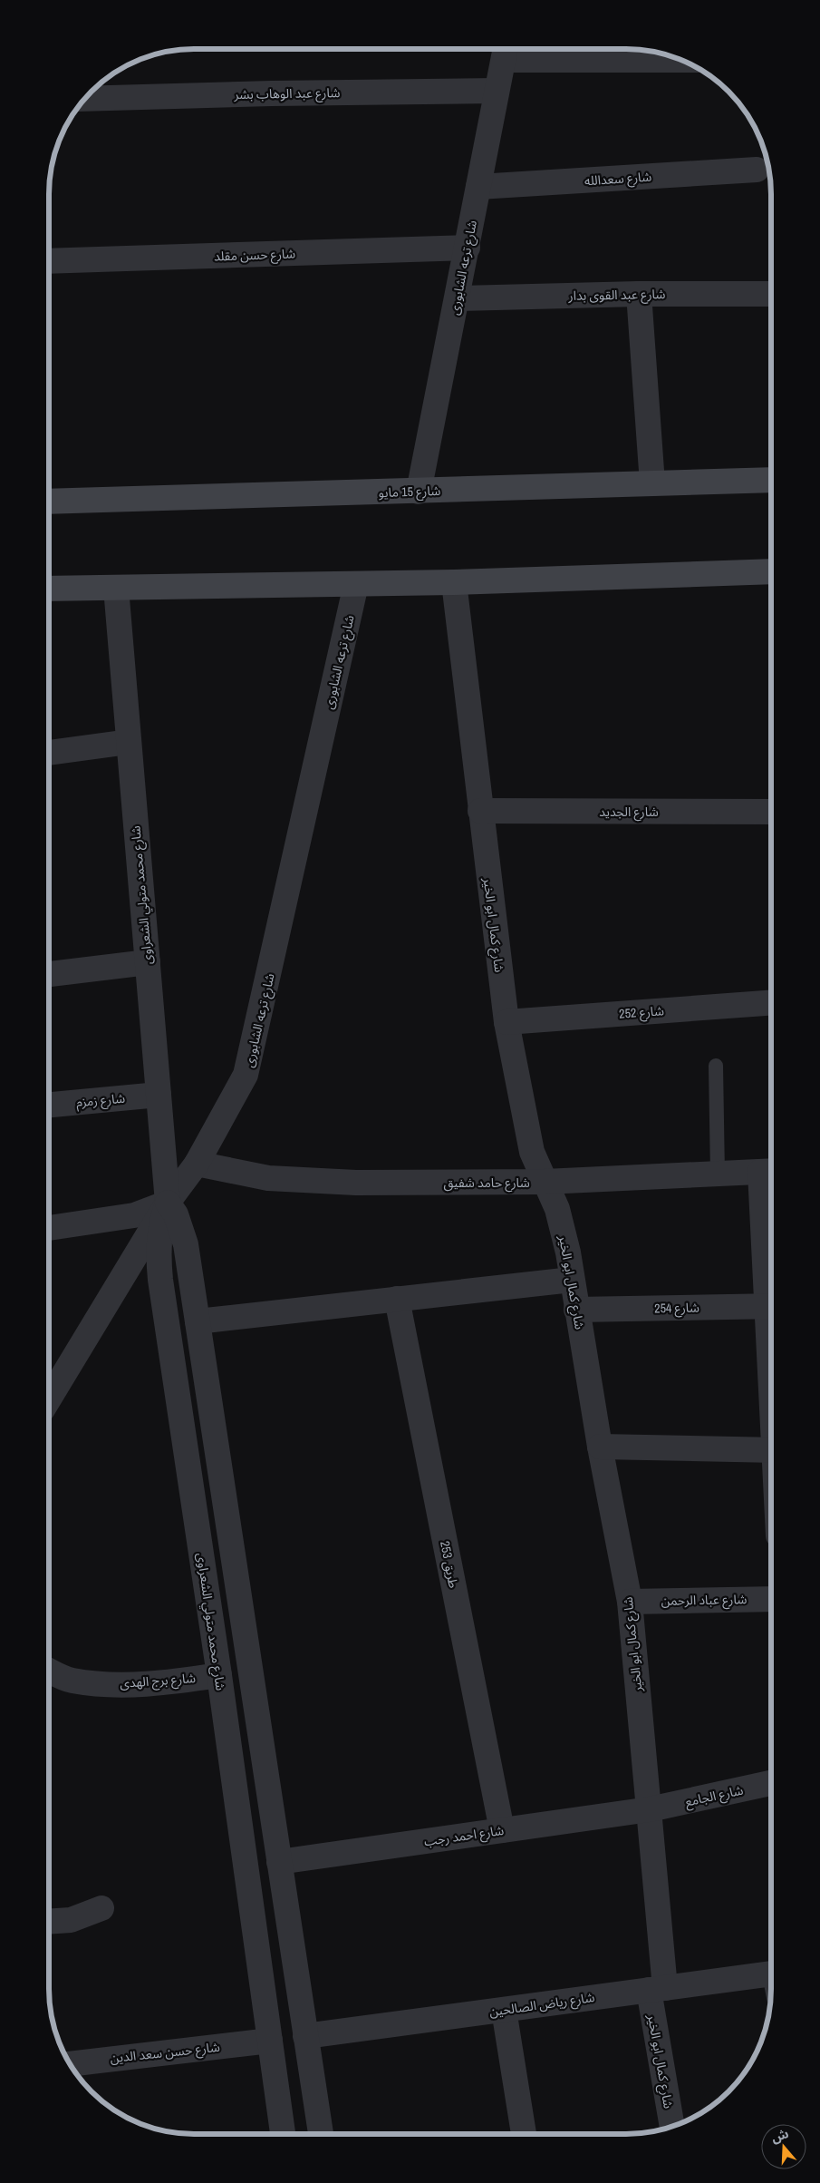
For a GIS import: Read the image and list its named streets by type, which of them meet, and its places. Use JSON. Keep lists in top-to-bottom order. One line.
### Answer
{"streets":{"main road":["شارع 15 مايو"],"street":["شارع عبد الوهاب بشر","شارع سعدالله","شارع حسن مقلد","شارع ترعه الشابورى","شارع عبد القوى بدار","شارع الجديد","شارع محمد متولي الشعراوى","شارع كمال ابو الخير","شارع 252","شارع زمزم","شارع حامد شفيق","شارع 254","طريق 253","شارع عباد الرحمن","شارع برج الهدى","شارع الجامع","شارع احمد رجب","شارع رياض الصالحين","شارع حسن سعد الدين"]},"crossings":[["شارع عبد الوهاب بشر","شارع ترعه الشابورى"],["شارع سعدالله","شارع ترعه الشابورى"],["شارع حسن مقلد","شارع ترعه الشابورى"],["شارع ترعه الشابورى","شارع عبد القوى بدار"],["شارع ترعه الشابورى","شارع 15 مايو"],["شارع ترعه الشابورى","شارع محمد متولي الشعراوى"],["شارع ترعه الشابورى","شارع حامد شفيق"],["شارع الجديد","شارع كمال ابو الخير"],["شارع محمد متولي الشعراوى","شارع زمزم"],["شارع محمد متولي الشعراوى","شارع برج الهدى"],["شارع محمد متولي الشعراوى","شارع احمد رجب"],["شارع محمد متولي الشعراوى","شارع رياض الصالحين"],["شارع محمد متولي الشعراوى","شارع حسن سعد الدين"],["شارع كمال ابو الخير","شارع 252"],["شارع كمال ابو الخير","شارع حامد شفيق"],["شارع كمال ابو الخير","شارع 254"],["شارع كمال ابو الخير","شارع عباد الرحمن"],["شارع كمال ابو الخير","شارع الجامع"],["شارع كمال ابو الخير","شارع احمد رجب"],["شارع كمال ابو الخير","شارع رياض الصالحين"],["طريق 253","شارع احمد رجب"],["شارع الجامع","شارع احمد رجب"]],"north":"top"}
